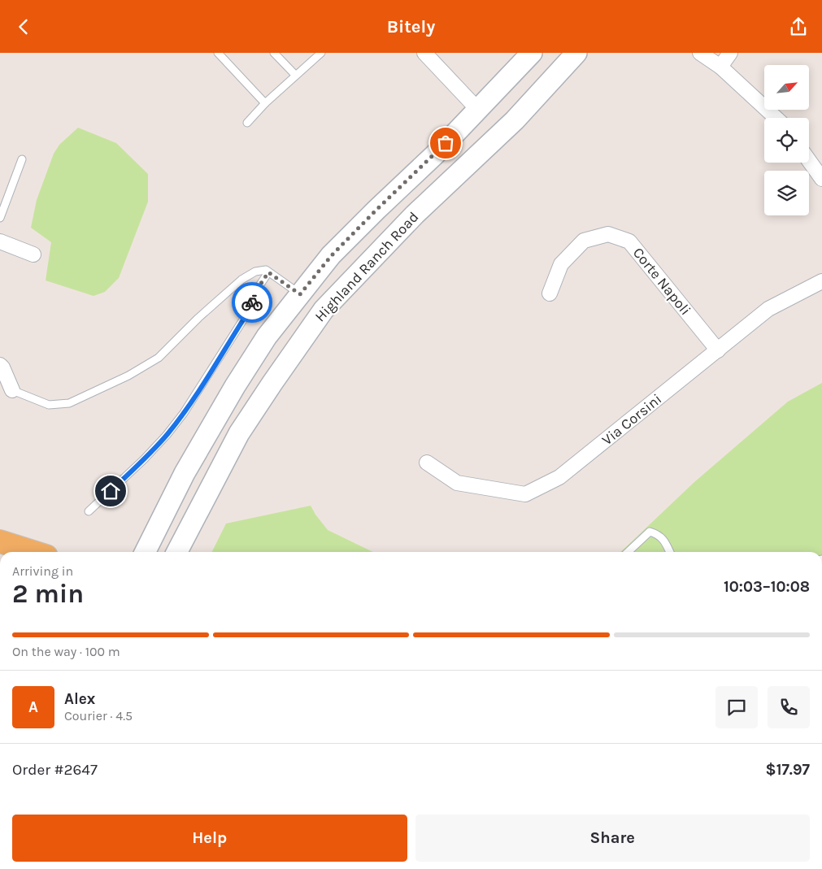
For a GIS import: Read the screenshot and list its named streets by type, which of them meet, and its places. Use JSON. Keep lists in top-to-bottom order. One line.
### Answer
{"streets":{"main road":["Highland Ranch Road"],"street":["Corte Napoli","Via Corsini"]},"crossings":[["Corte Napoli","Via Corsini"]],"north":"top right","page":{"header":"Bitely","heading":["2 min","Arriving in","10:03–10:08"],"panel":["Alex","Courier · 4.5","Order #2647","$17.97"],"bar":"On the way · 100 m","round":"A","buttons":["Help","Share"]}}
